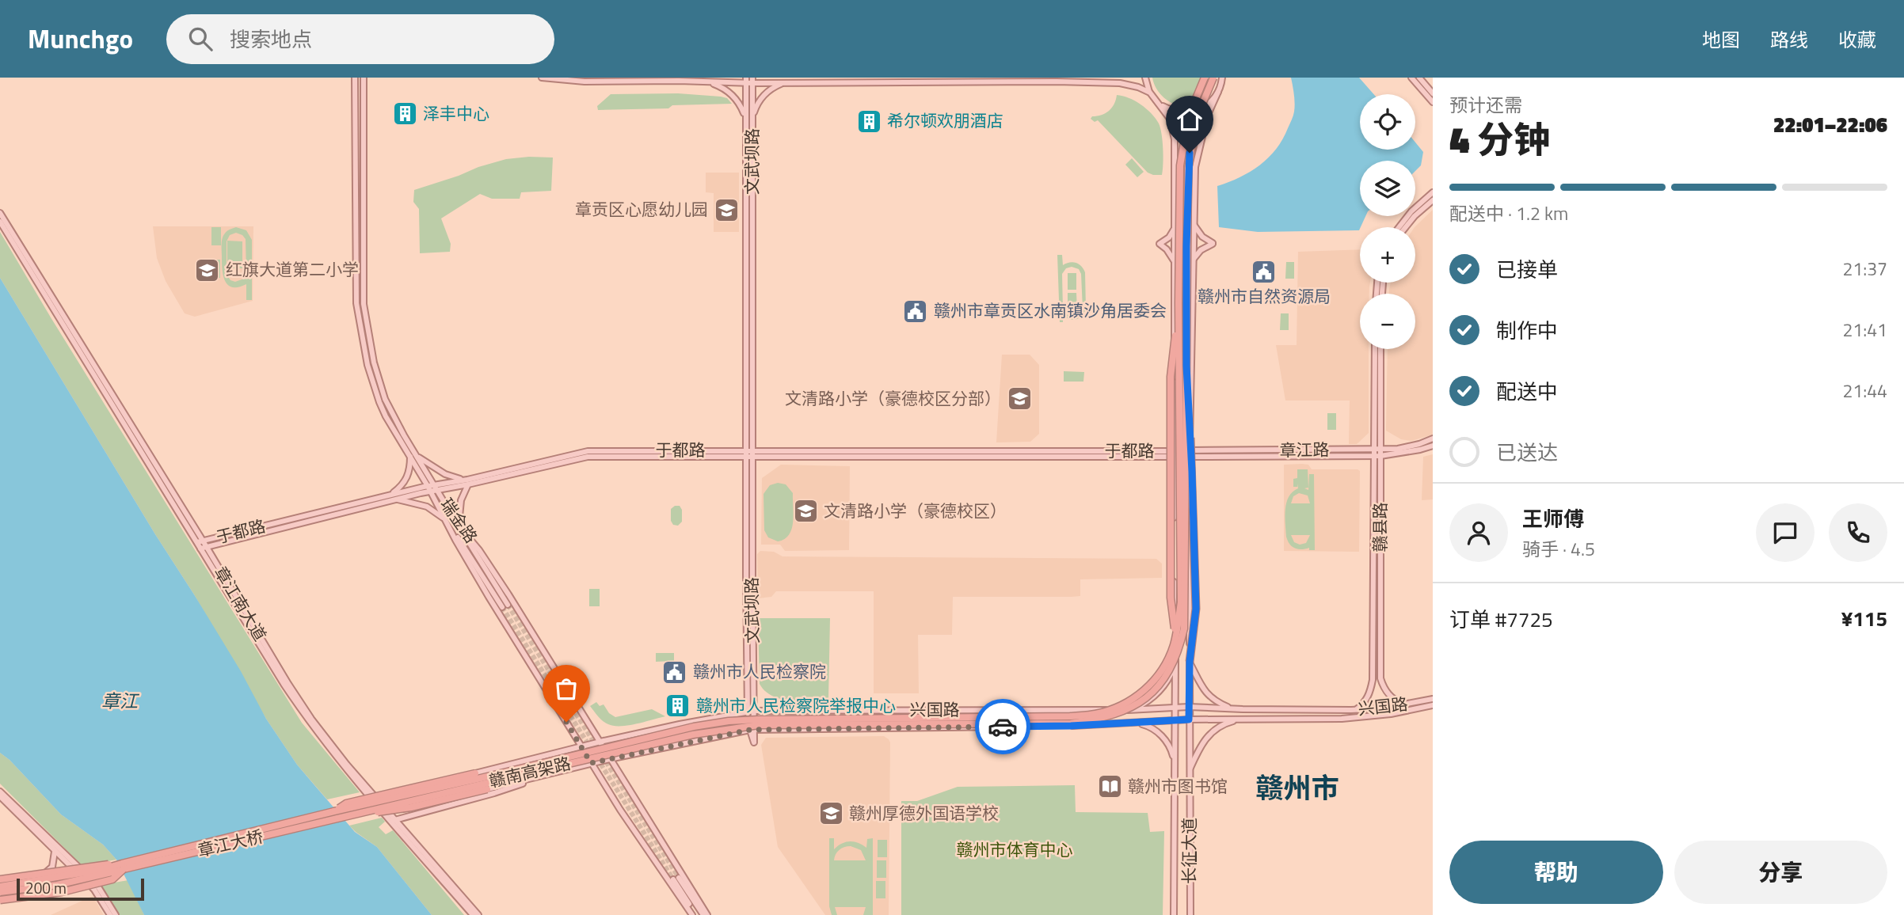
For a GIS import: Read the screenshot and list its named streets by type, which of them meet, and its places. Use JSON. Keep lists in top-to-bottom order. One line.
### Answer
{"streets":{"highway":["赣南高架路","章江大桥"],"main road":["文武坝路","于都路","章江路","瑞金路","赣县路","章江南大道","兴国路","长征大道"]},"crossings":[["文武坝路","于都路"],["文武坝路","兴国路"],["于都路","章江路"],["于都路","瑞金路"],["于都路","章江南大道"],["于都路","长征大道"],["章江路","赣县路"],["章江路","长征大道"],["瑞金路","兴国路"],["赣县路","兴国路"],["兴国路","长征大道"],["赣南高架路","章江大桥"]],"districts":["赣州市"],"water":["章江"],"parks":["赣州市体育中心"],"places":{"building":["泽丰中心","希尔顿欢朋酒店","赣州市人民检察院举报中心"],"school or university":["章贡区心愿幼儿园","红旗大道第二小学","文清路小学（豪德校区分部）","文清路小学（豪德校区）","赣州厚德外国语学校"],"public building":["赣州市自然资源局","赣州市章贡区水南镇沙角居委会","赣州市人民检察院"],"library":["赣州市图书馆"]},"scale_bar":"200 m","page":{"header":"Munchgo","search":"搜索地点","nav":["地图","路线","收藏"],"heading":["4 分钟","预计还需","22:01–22:06"],"panel":["王师傅","骑手 · 4.5","订单 #7725","¥115"],"map_buttons":["+","−"],"bar":"配送中 · 1.2 km","list":[["已接单","21:37"],["制作中","21:41"],["配送中","21:44"],"已送达"],"buttons":["帮助","分享"],"scale":"200 m"}}
